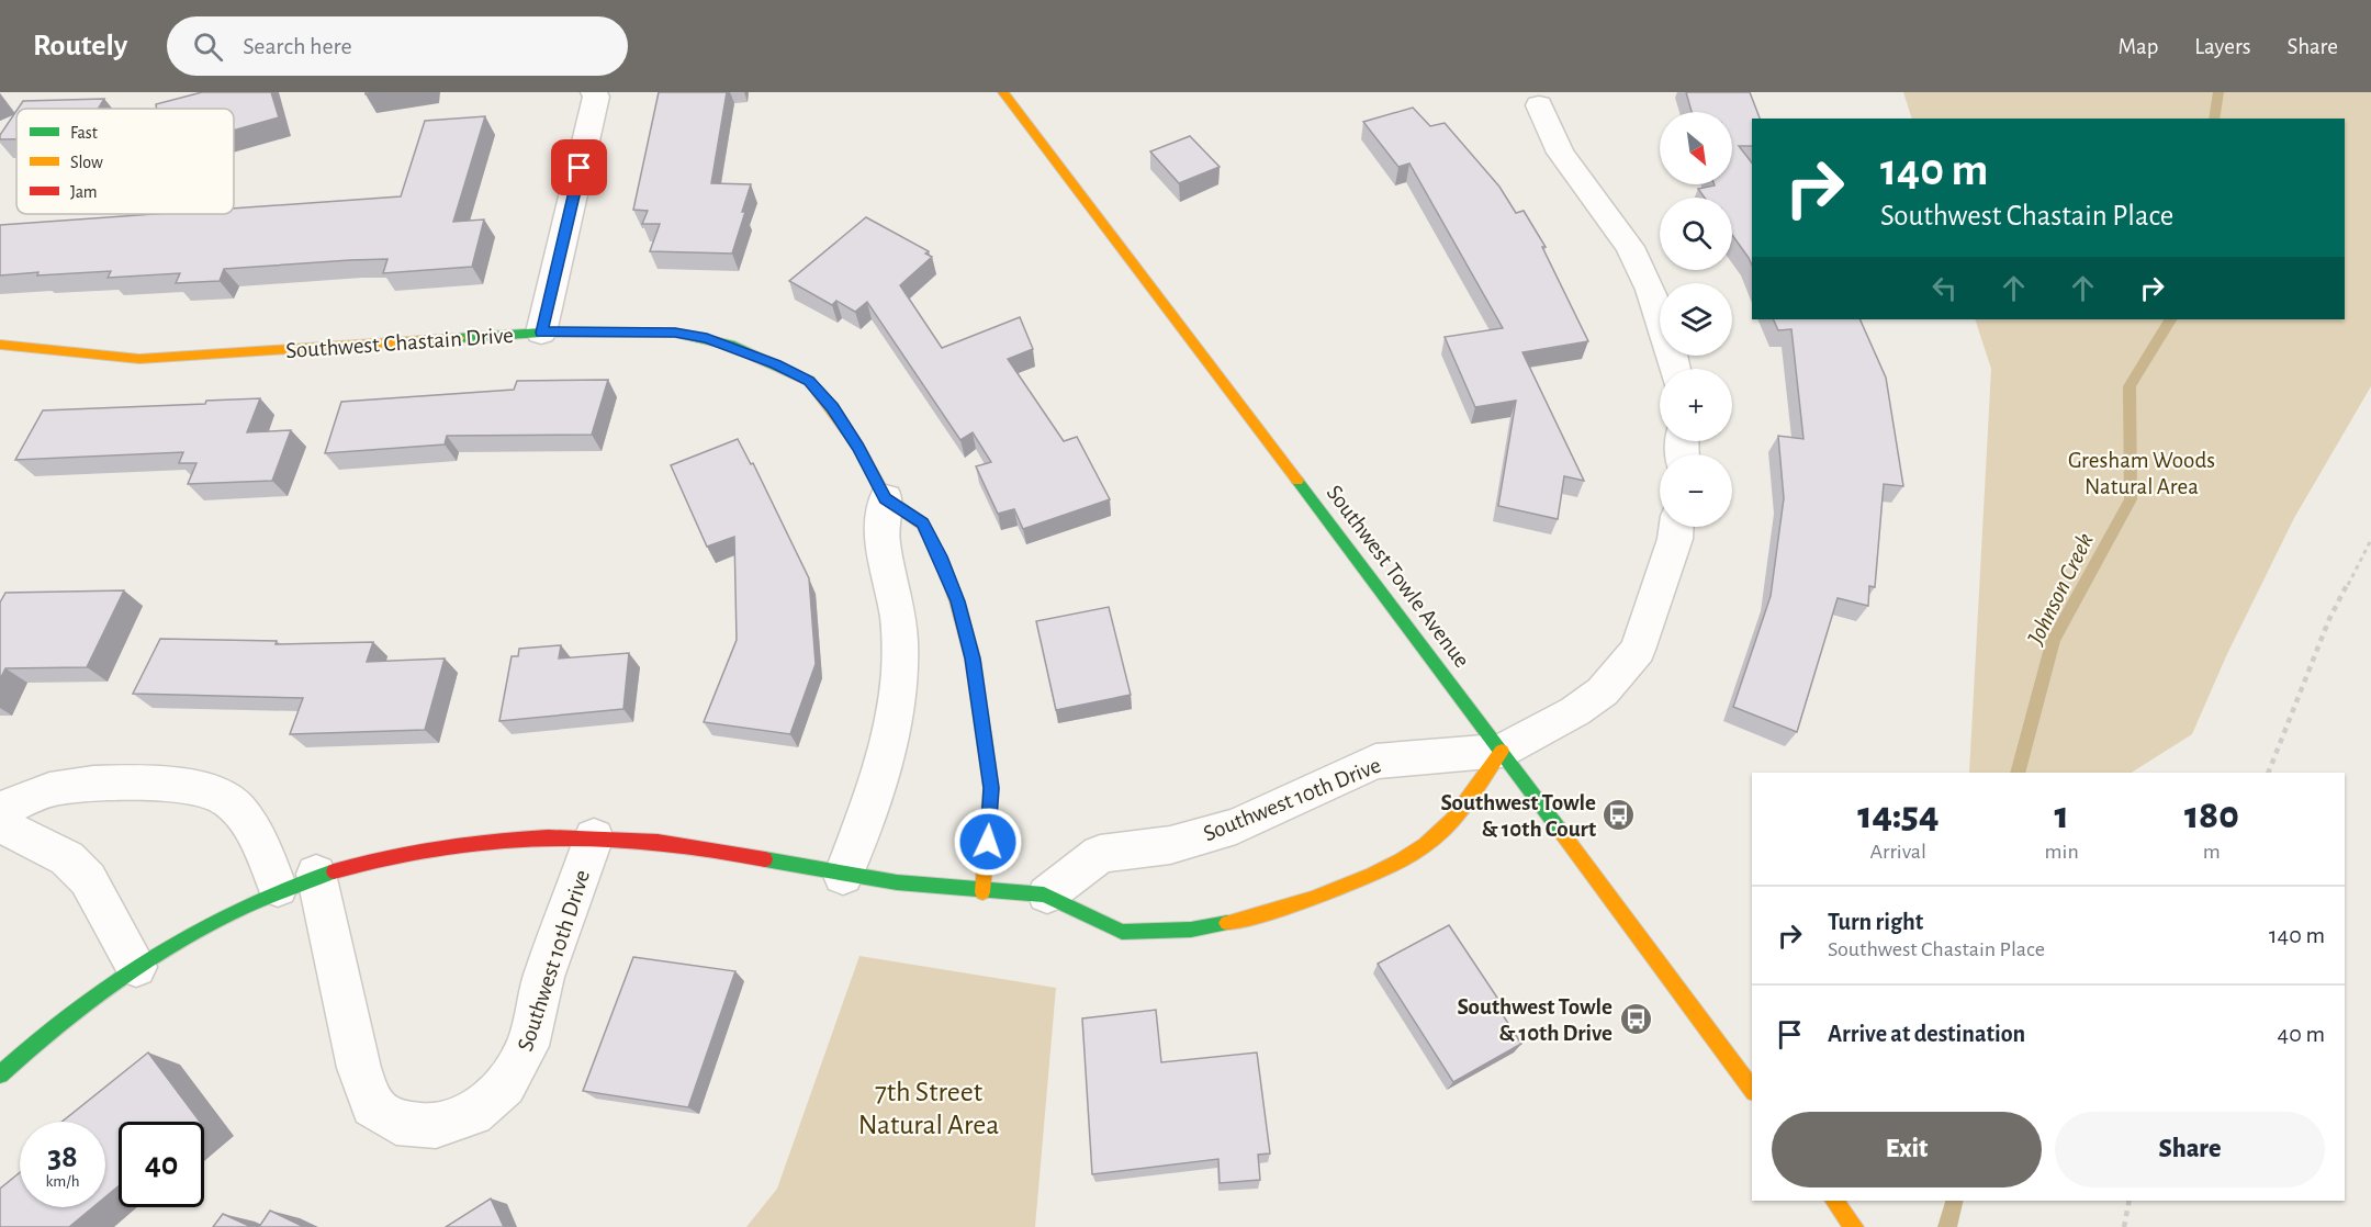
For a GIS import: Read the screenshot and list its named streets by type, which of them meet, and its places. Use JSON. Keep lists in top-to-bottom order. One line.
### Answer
{"streets":{"street":["Southwest Chastain Drive","Southwest Towle Avenue","Southwest 10th Drive"]},"crossings":[["Southwest Chastain Drive","Southwest 10th Drive"],["Southwest Towle Avenue","Southwest 10th Drive"]],"water":["Johnson Creek"],"parks":["Gresham Woods Natural Area","7th Street Natural Area"],"places":{"bus stop":["Southwest Towle & 10th Court","Southwest Towle & 10th Drive"]},"legend":["Fast","Slow","Jam"],"north":"bottom right","page":{"header":"Routely","search":"Search here","nav":["Map","Layers","Share"],"map_buttons":["+","−"],"turn":["140 m","Southwest Chastain Place"],"eta":["14:54","Arrival","1","min","180","m"],"list":[{"name":"Turn right","note":"Southwest Chastain Place","value":"140 m"},{"name":"Arrive at destination","value":"40 m"}],"buttons":["Exit","Share"],"speed":"38 km/h","limit":"40"}}
